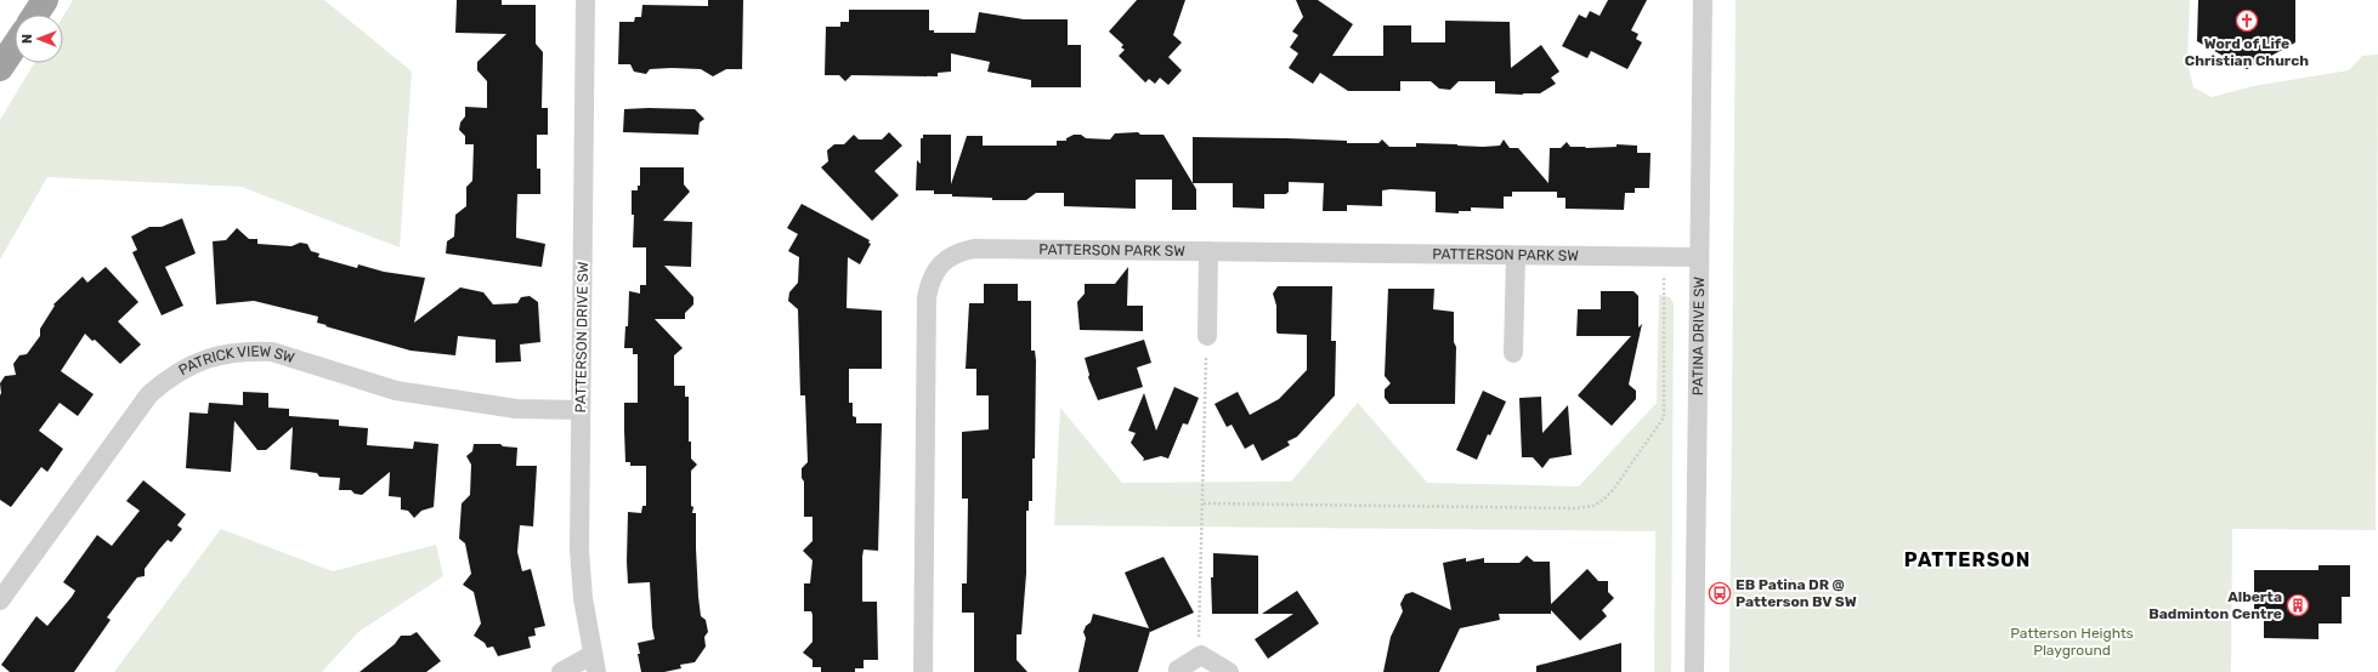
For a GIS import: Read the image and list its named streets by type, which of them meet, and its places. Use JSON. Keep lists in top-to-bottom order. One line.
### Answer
{"streets":{"street":["PATTERSON PARK SW","PATINA DRIVE SW","PATTERSON DRIVE SW","PATRICK VIEW SW"]},"crossings":[["PATTERSON PARK SW","PATINA DRIVE SW"],["PATTERSON DRIVE SW","PATRICK VIEW SW"]],"districts":["PATTERSON"],"parks":["Patterson Heights Playground"],"places":{"church":["Word of Life Christian Church"],"bus stop":["EB Patina DR @ Patterson BV SW"],"building":["Alberta Badminton Centre"]},"north":"left"}
